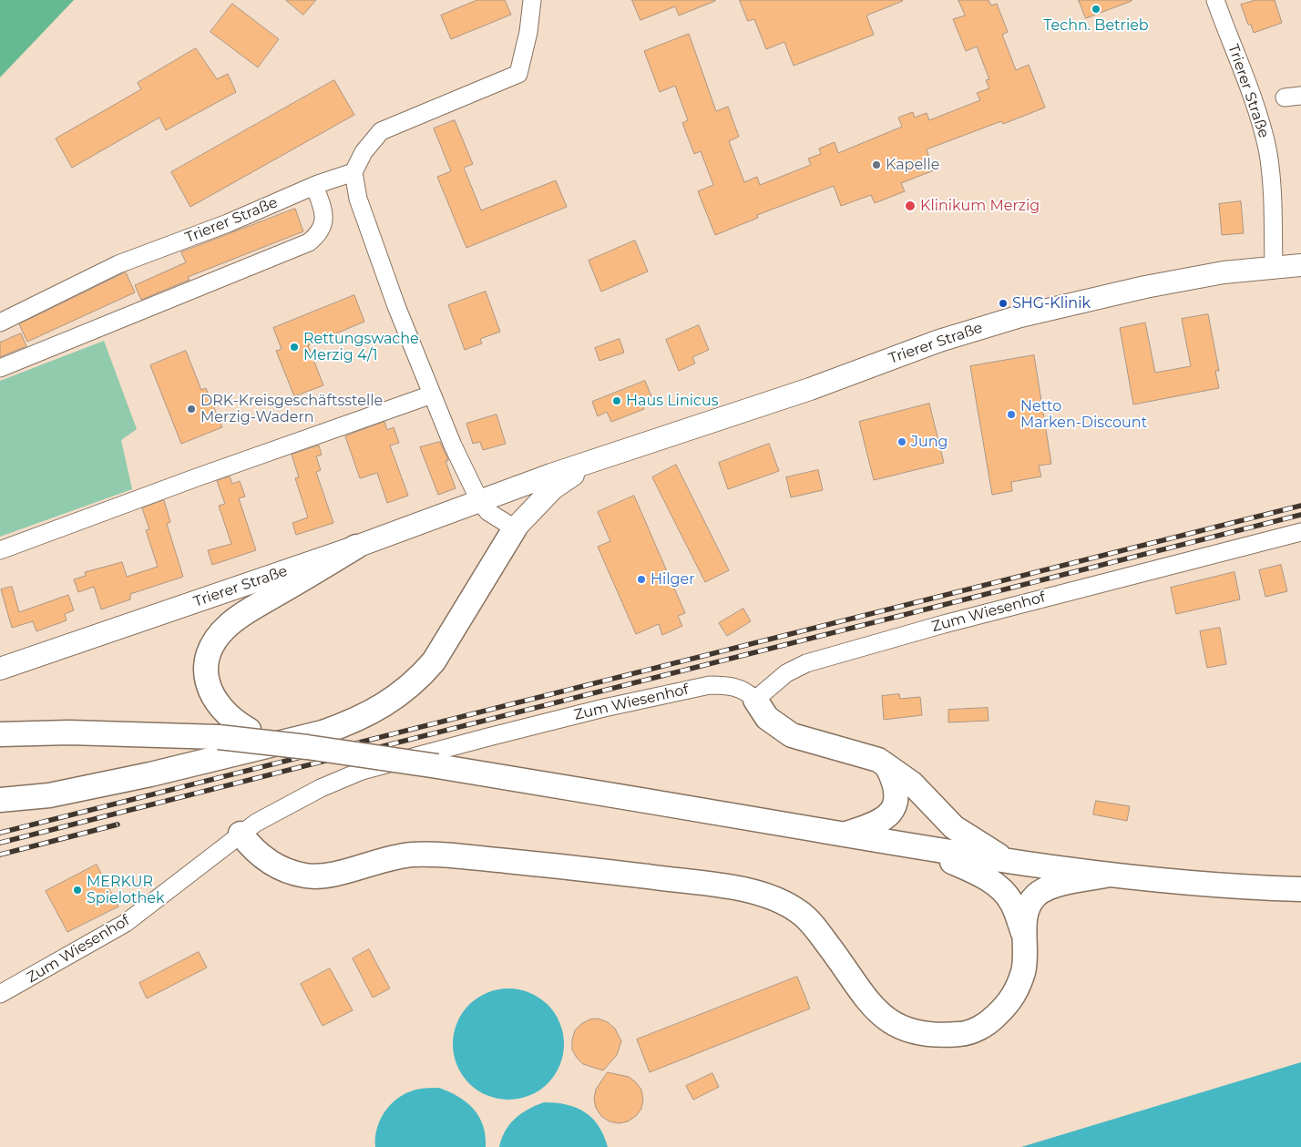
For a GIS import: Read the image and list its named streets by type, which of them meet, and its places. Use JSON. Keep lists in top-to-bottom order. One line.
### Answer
{"streets":{"street":["Trierer Straße","Zum Wiesenhof"]},"places":["Techn. Betrieb","Kapelle","Klinikum Merzig","SHG-Klinik","Rettungswache Merzig 4/1","Haus Linicus","DRK-Kreisgeschäftsstelle Merzig-Wadern","Netto Marken-Discount","Jung","Hilger","MERKUR Spielothek"]}
